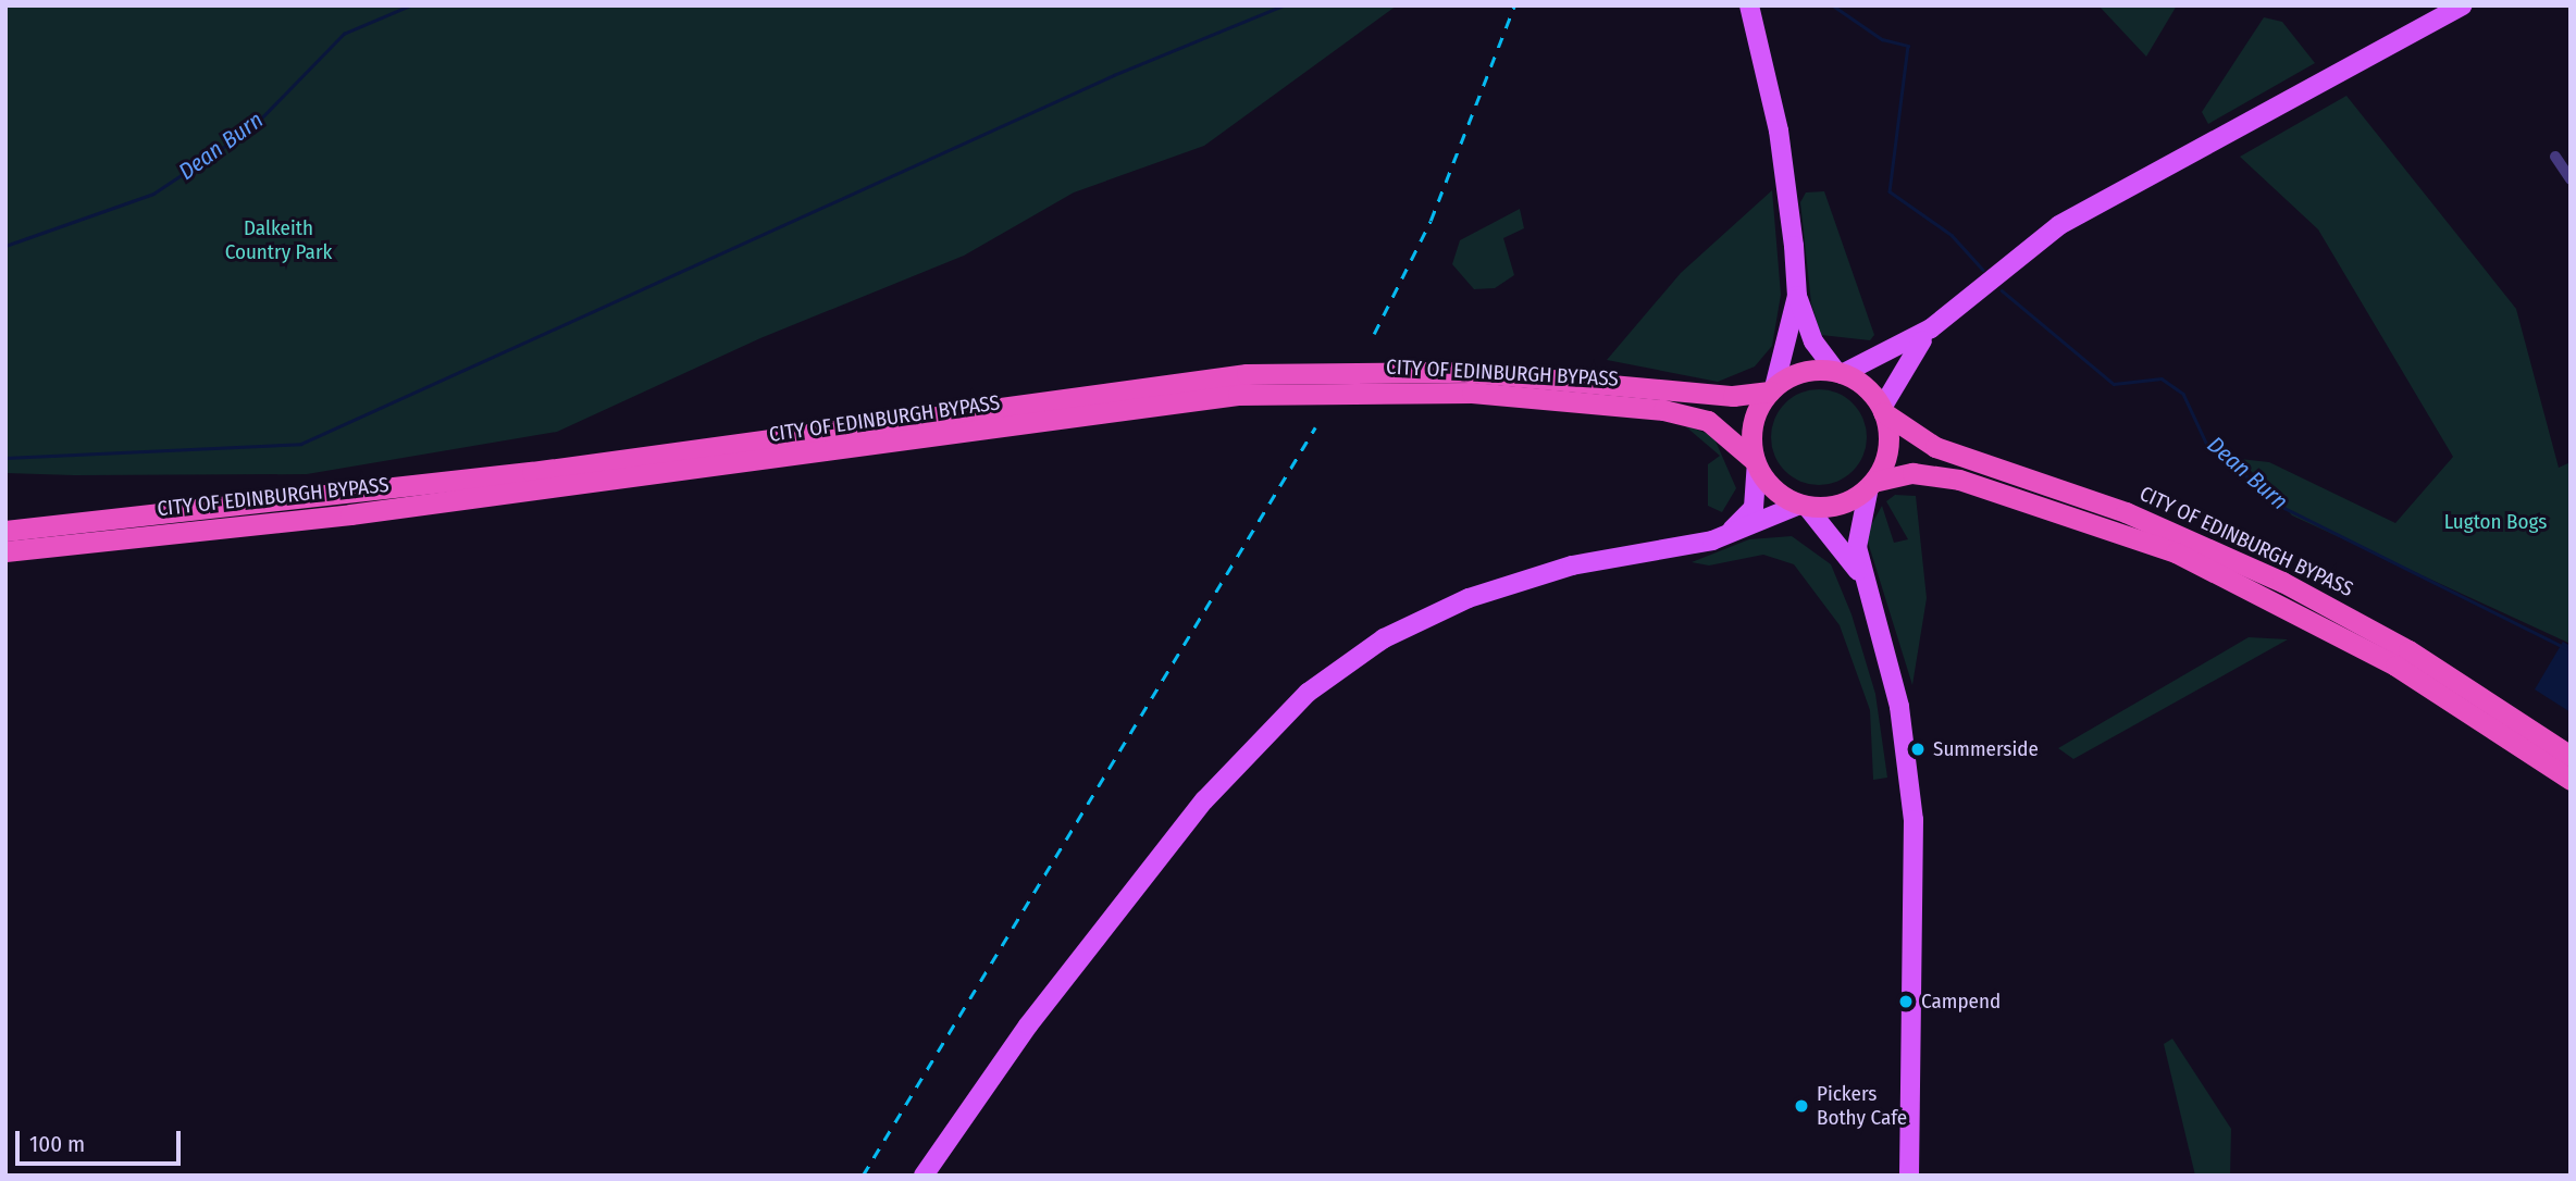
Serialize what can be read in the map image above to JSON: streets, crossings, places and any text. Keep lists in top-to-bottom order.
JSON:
{
  "streets": {
    "highway": ["CITY OF EDINBURGH BYPASS"]
  },
  "water": ["Dean Burn"],
  "parks": ["Dalkeith Country Park", "Lugton Bogs"],
  "places": ["Summerside", "Campend", "Pickers Bothy Cafe"],
  "scale_bar": "100 m"
}
